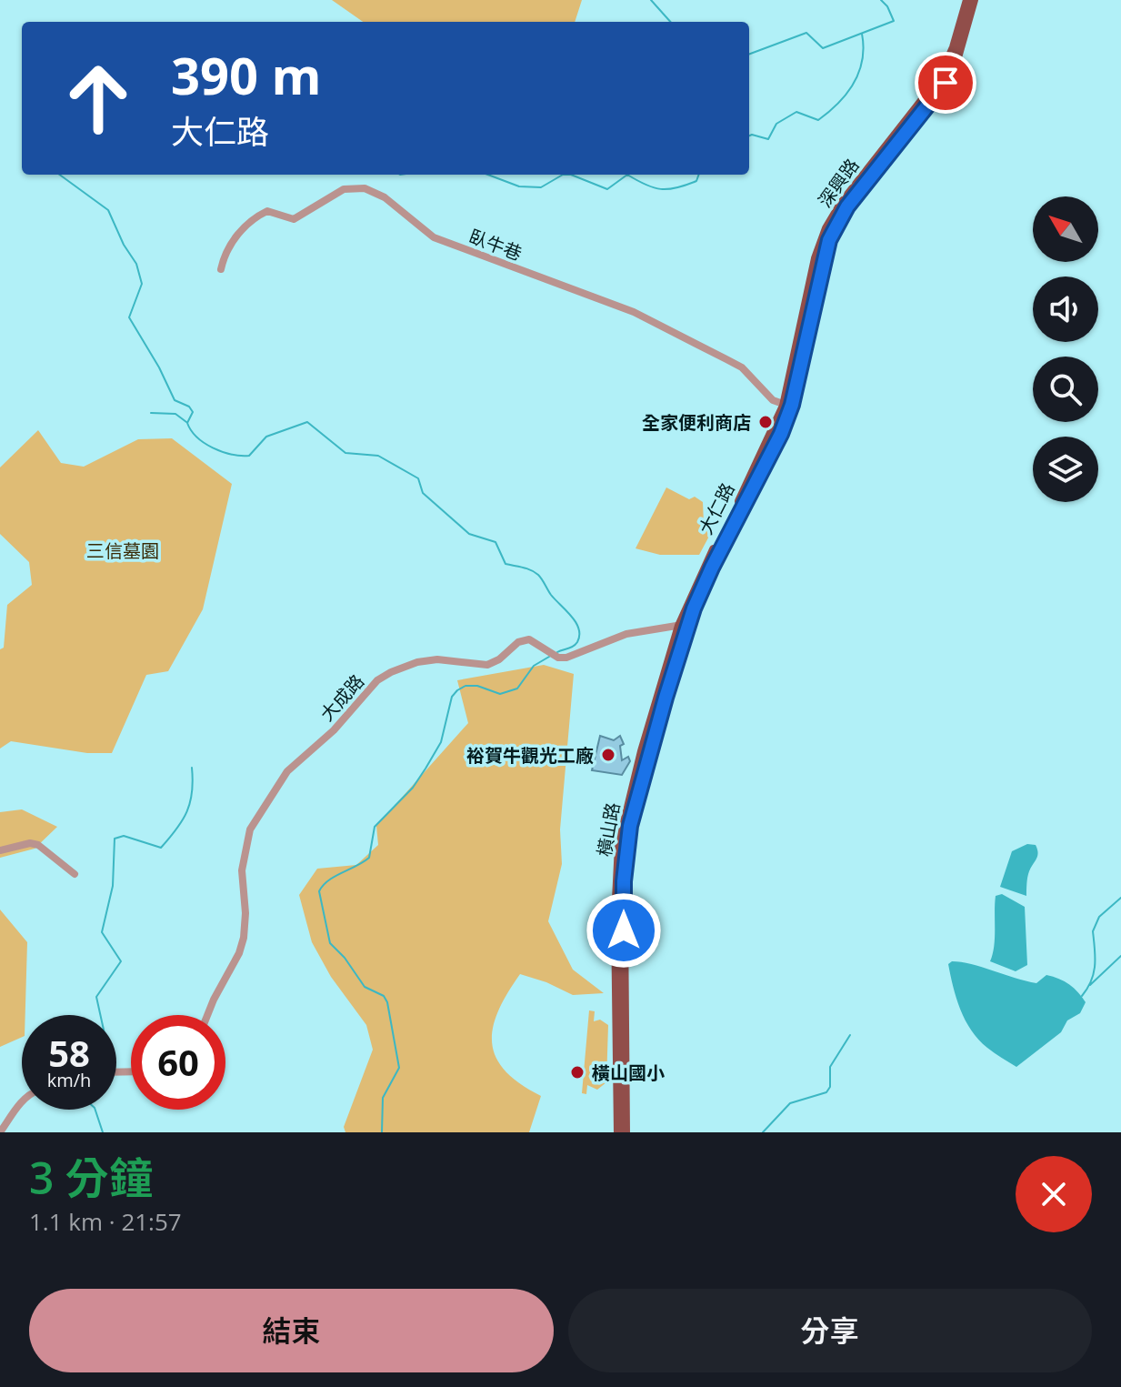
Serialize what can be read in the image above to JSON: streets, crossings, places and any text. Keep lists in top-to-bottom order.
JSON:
{
  "streets": {
    "main road": ["深興路", "大仁路", "橫山路"],
    "street": ["臥牛巷", "大成路"]
  },
  "crossings": [
    ["深興路", "臥牛巷"],
    ["深興路", "大仁路"],
    ["臥牛巷", "大仁路"],
    ["大仁路", "大成路"],
    ["大仁路", "橫山路"],
    ["大成路", "橫山路"]
  ],
  "parks": ["三信墓園"],
  "places": ["全家便利商店", "裕賀牛觀光工廠", "橫山國小"],
  "north": "top left",
  "page": {
    "turn": ["390 m", "大仁路"],
    "speed": "58 km/h",
    "limit": "60",
    "heading": ["3 分鐘", "1.1 km · 21:57"],
    "buttons": ["結束", "分享"]
  }
}
